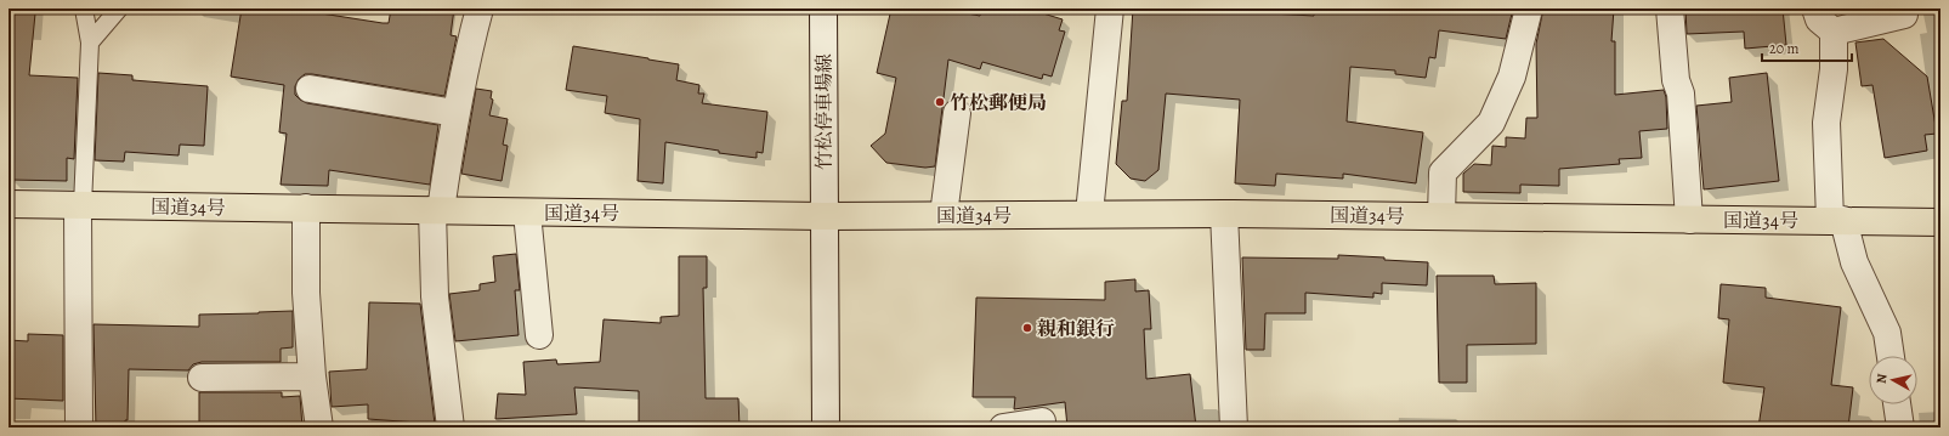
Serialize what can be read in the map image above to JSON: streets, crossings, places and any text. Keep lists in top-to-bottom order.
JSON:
{
  "streets": {
    "highway": ["国道34号"],
    "street": ["竹松停車場線"]
  },
  "crossings": [
    ["竹松停車場線", "国道34号"]
  ],
  "places": ["竹松郵便局", "親和銀行"],
  "scale_bar": "20 m",
  "north": "left"
}
